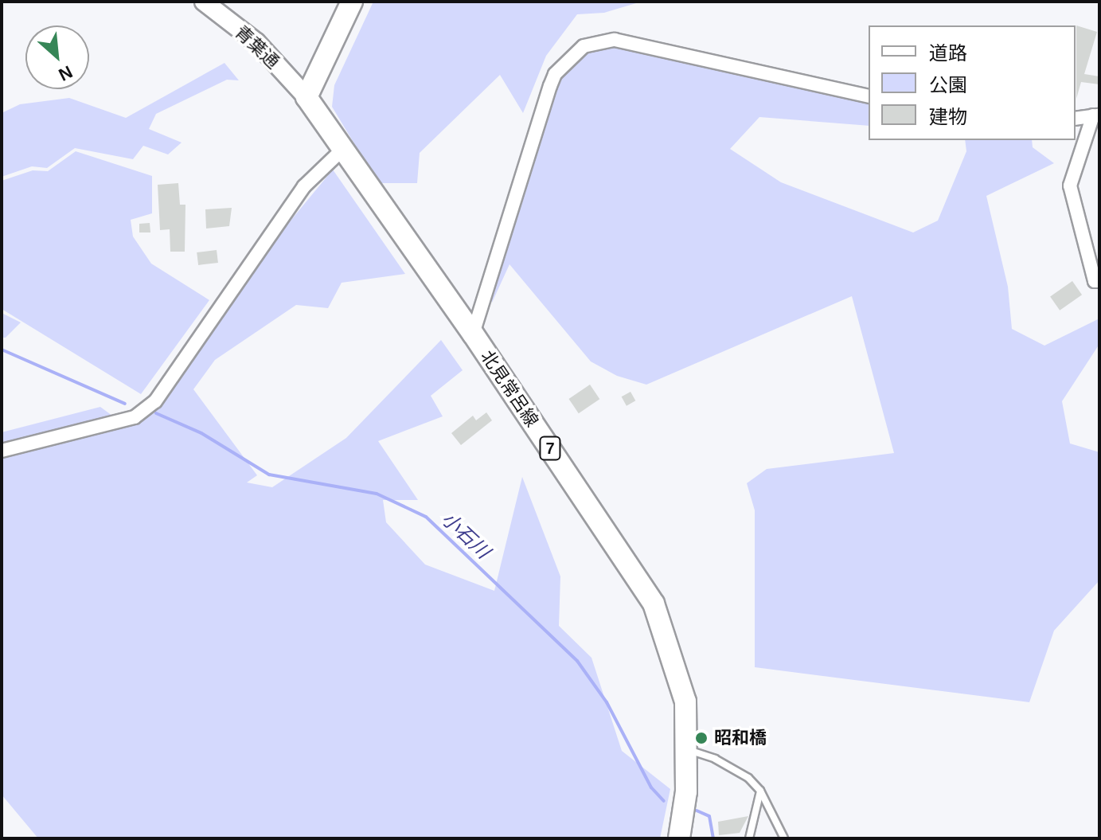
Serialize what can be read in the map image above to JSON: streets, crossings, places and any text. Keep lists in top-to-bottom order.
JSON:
{
  "streets": {
    "main road": ["北見常呂線", "7"],
    "street": ["青葉通"]
  },
  "crossings": [
    ["青葉通", "北見常呂線"]
  ],
  "water": ["小石川"],
  "places": ["昭和橋"],
  "legend": ["道路", "公園", "建物"],
  "north": "bottom right"
}
